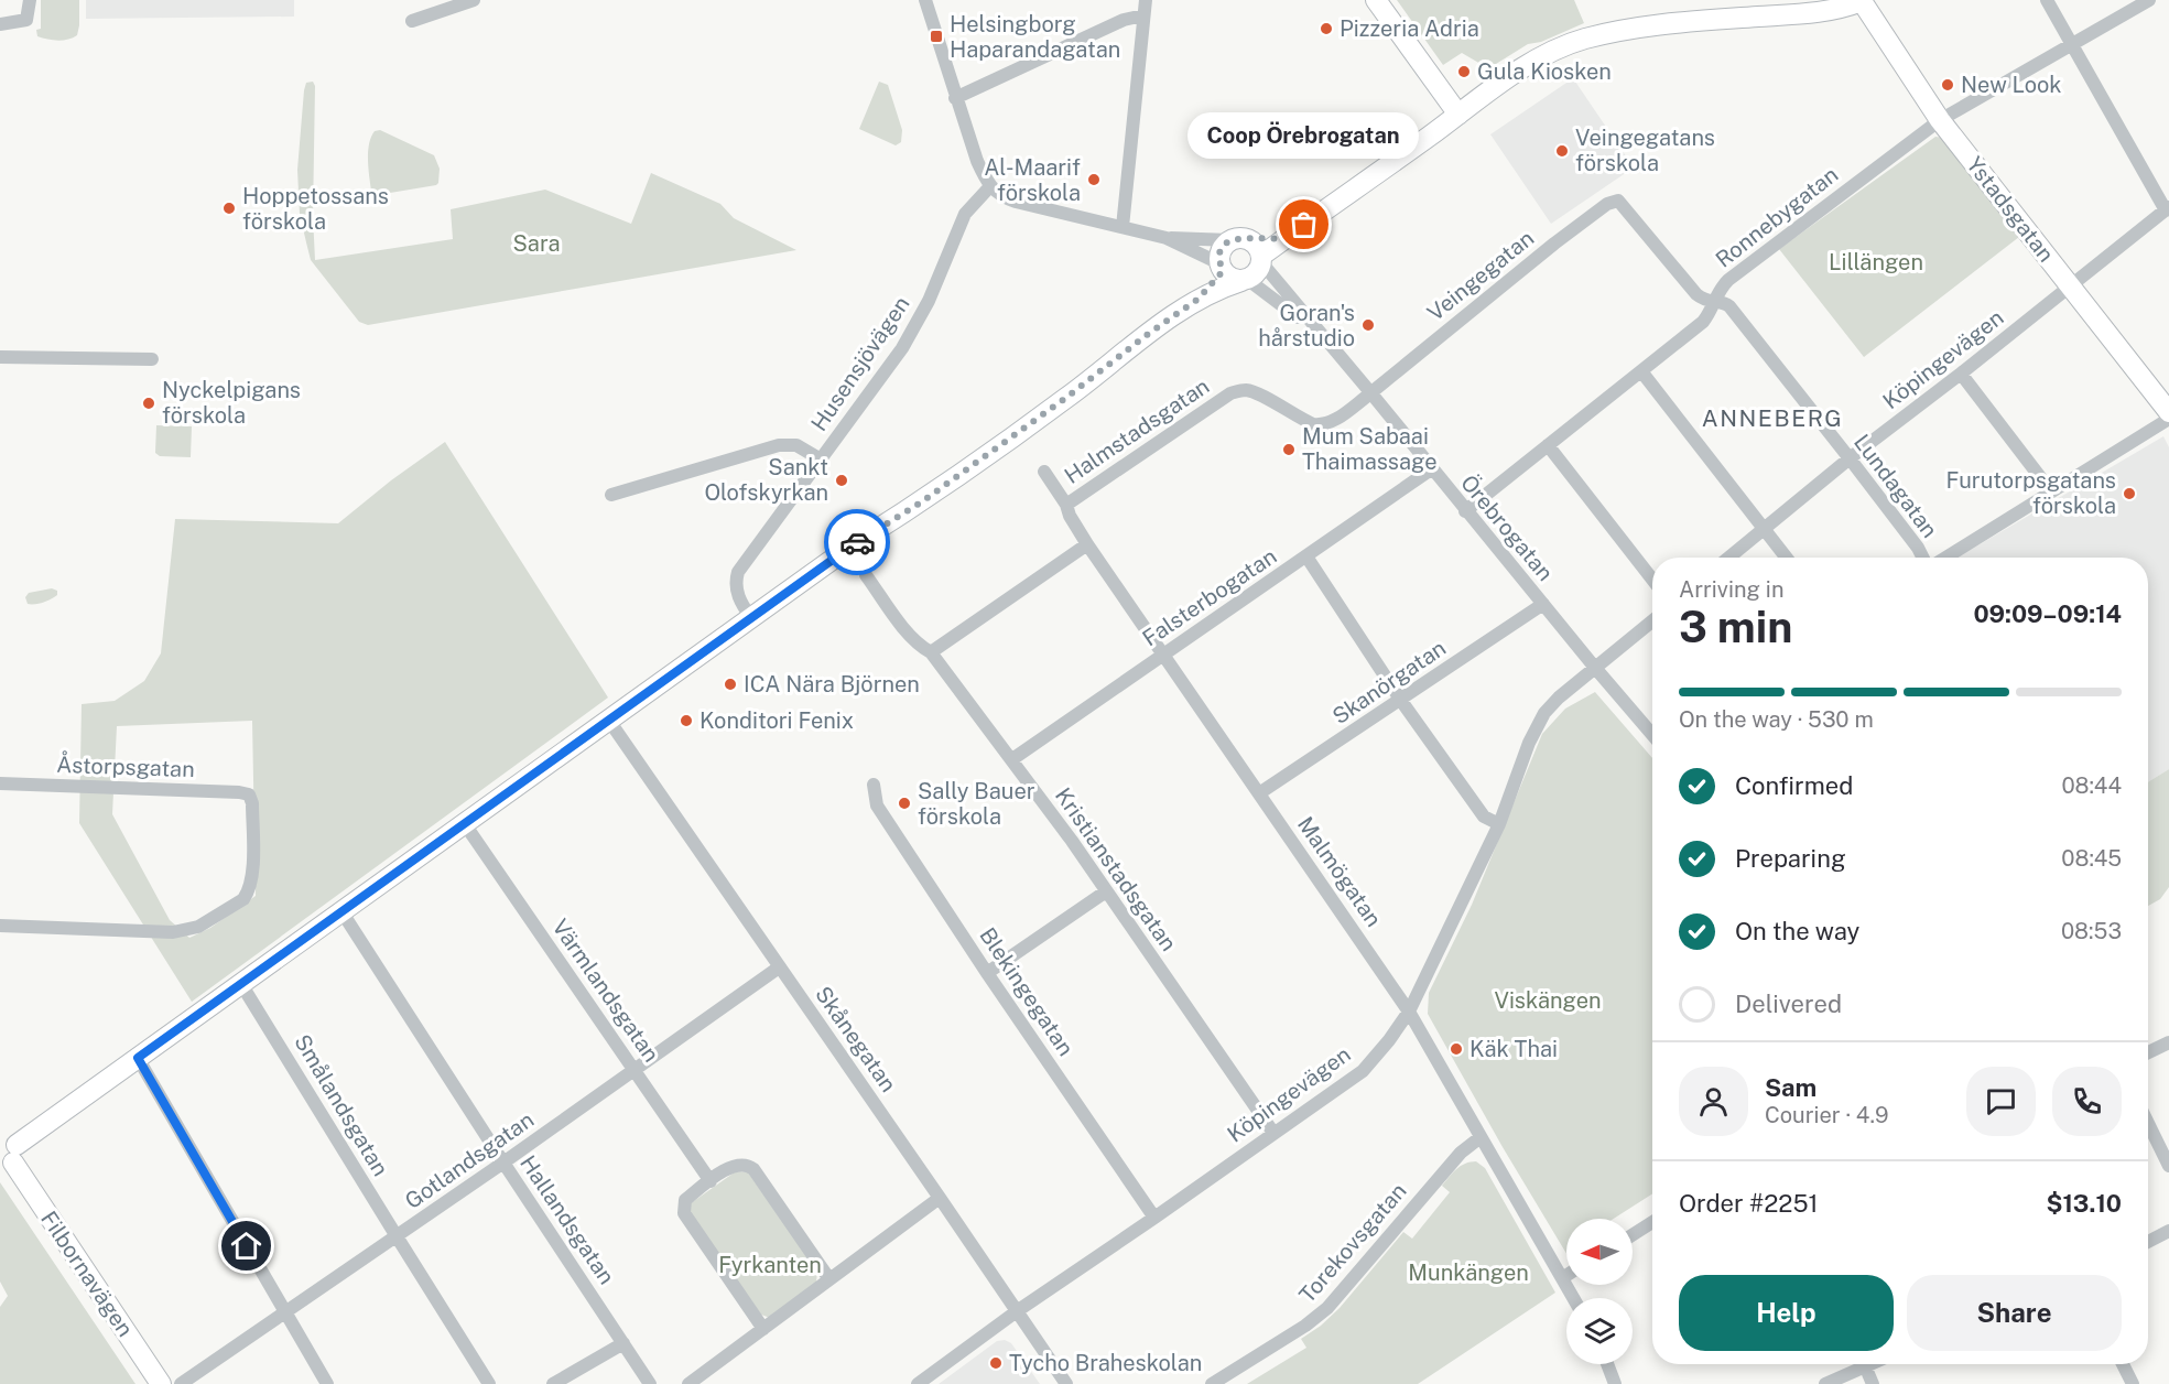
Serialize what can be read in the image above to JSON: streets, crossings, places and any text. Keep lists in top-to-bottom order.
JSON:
{
  "streets": {
    "street": [
      "Ystadsgatan",
      "Ronnebygatan",
      "Veingegatan",
      "Köpingevägen",
      "Husensjövägen",
      "Halmstadsgatan",
      "Lundagatan",
      "Örebrogatan",
      "Falsterbogatan",
      "Skanörgatan",
      "Åstorpsgatan",
      "Kristianstadsgatan",
      "Malmögatan",
      "Värmlandsgatan",
      "Blekingegatan",
      "Skånegatan",
      "Smålandsgatan",
      "Gotlandsgatan",
      "Hallandsgatan",
      "Torekovsgatan",
      "Filbornavägen"
    ]
  },
  "crossings": [
    ["Ystadsgatan", "Ronnebygatan"],
    ["Ystadsgatan", "Köpingevägen"],
    ["Ronnebygatan", "Lundagatan"],
    ["Ronnebygatan", "Örebrogatan"],
    ["Veingegatan", "Halmstadsgatan"],
    ["Veingegatan", "Lundagatan"],
    ["Veingegatan", "Örebrogatan"],
    ["Köpingevägen", "Lundagatan"],
    ["Köpingevägen", "Örebrogatan"],
    ["Köpingevägen", "Kristianstadsgatan"],
    ["Köpingevägen", "Malmögatan"],
    ["Köpingevägen", "Blekingegatan"],
    ["Köpingevägen", "Skånegatan"],
    ["Halmstadsgatan", "Örebrogatan"],
    ["Halmstadsgatan", "Malmögatan"],
    ["Örebrogatan", "Falsterbogatan"],
    ["Örebrogatan", "Skanörgatan"],
    ["Falsterbogatan", "Kristianstadsgatan"],
    ["Falsterbogatan", "Malmögatan"],
    ["Skanörgatan", "Malmögatan"],
    ["Malmögatan", "Torekovsgatan"],
    ["Värmlandsgatan", "Gotlandsgatan"],
    ["Skånegatan", "Gotlandsgatan"],
    ["Smålandsgatan", "Gotlandsgatan"],
    ["Gotlandsgatan", "Hallandsgatan"]
  ],
  "districts": ["ANNEBERG"],
  "parks": [
    "Sara",
    "Lillängen",
    "Viskängen",
    "Fyrkanten",
    "Munkängen"
  ],
  "places": {
    "other": [
      "Pizzeria Adria",
      "Gula Kiosken",
      "New Look",
      "Veingegatans förskola",
      "Al-Maarif förskola",
      "Hoppetossans förskola",
      "Coop Örebrogatan",
      "Goran's hårstudio",
      "Nyckelpigans förskola",
      "Mum Sabaai Thaimassage",
      "Sankt Olofskyrkan",
      "Furutorpsgatans förskola",
      "ICA Nära Björnen",
      "Konditori Fenix",
      "Sally Bauer förskola",
      "Käk Thai",
      "Tycho Braheskolan"
    ],
    "transit": ["Helsingborg Haparandagatan"]
  },
  "north": "left",
  "page": {
    "bubble": "Coop Örebrogatan",
    "heading": ["3 min", "Arriving in", "09:09–09:14"],
    "panel": [
      "Sam",
      "Courier · 4.9",
      "Order #2251",
      "$13.10"
    ],
    "bar": "On the way · 530 m",
    "list": [
      ["Confirmed", "08:44"],
      ["Preparing", "08:45"],
      ["On the way", "08:53"],
      "Delivered"
    ],
    "buttons": ["Help", "Share"]
  }
}
